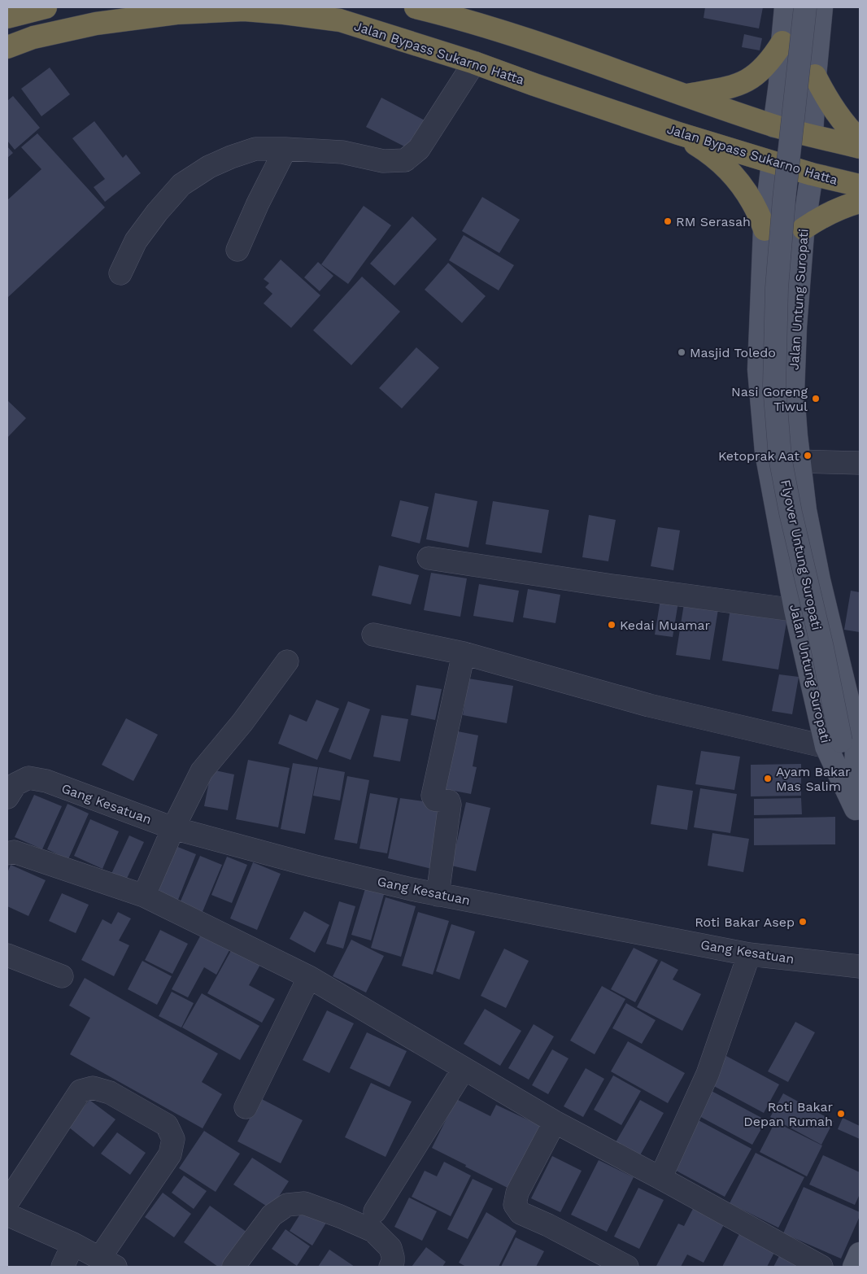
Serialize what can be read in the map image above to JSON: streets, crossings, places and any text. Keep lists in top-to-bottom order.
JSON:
{
  "streets": {
    "highway": ["Jalan Bypass Sukarno Hatta"],
    "main road": ["Jalan Untung Suropati", "Flyover Untung Suropati"],
    "street": ["Gang Kesatuan"]
  },
  "crossings": [
    ["Jalan Bypass Sukarno Hatta", "Jalan Untung Suropati"],
    ["Jalan Untung Suropati", "Flyover Untung Suropati"]
  ],
  "places": [
    "RM Serasah",
    "Masjid Toledo",
    "Nasi Goreng Tiwul",
    "Ketoprak Aat",
    "Kedai Muamar",
    "Ayam Bakar Mas Salim",
    "Roti Bakar Asep",
    "Roti Bakar Depan Rumah"
  ]
}
